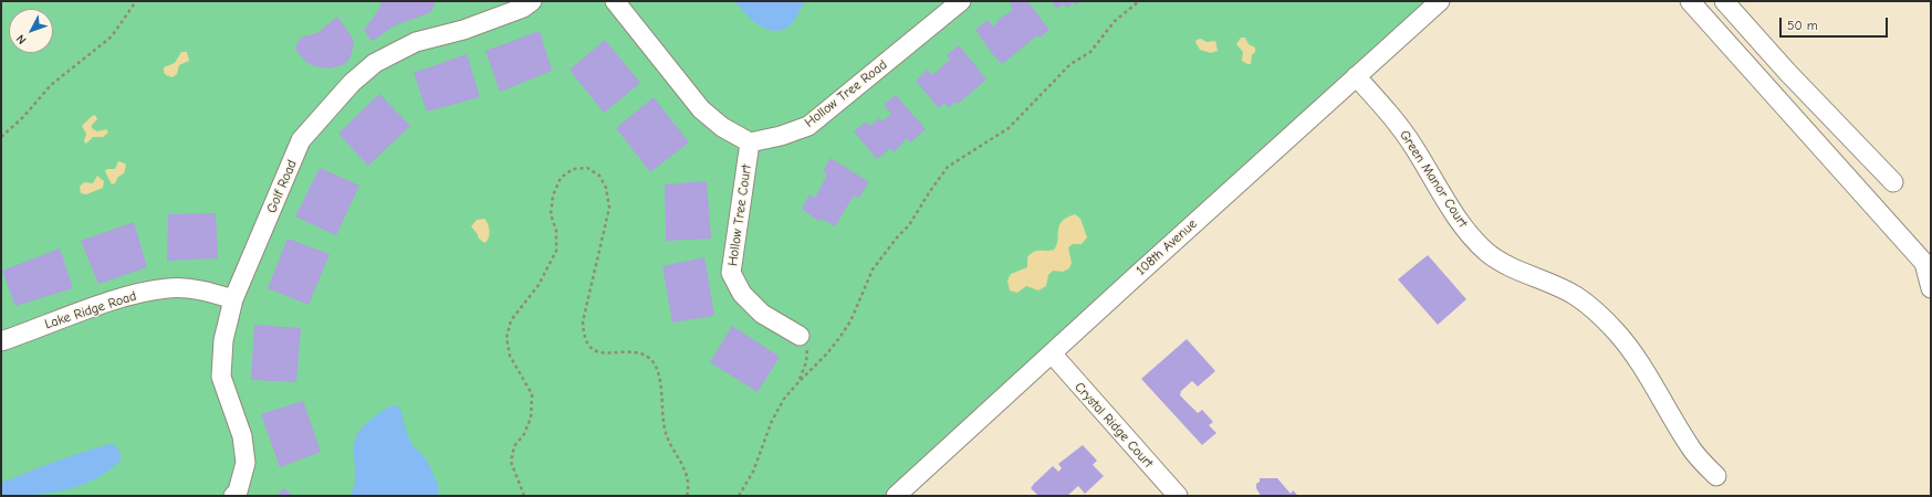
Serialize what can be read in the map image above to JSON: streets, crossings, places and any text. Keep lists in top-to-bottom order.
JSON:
{
  "streets": {
    "street": [
      "Hollow Tree Road",
      "Green Manor Court",
      "Golf Road",
      "Hollow Tree Court",
      "108th Avenue",
      "Lake Ridge Road",
      "Crystal Ridge Court"
    ]
  },
  "crossings": [
    ["Hollow Tree Road", "Hollow Tree Court"],
    ["Green Manor Court", "108th Avenue"],
    ["Golf Road", "Lake Ridge Road"],
    ["108th Avenue", "Crystal Ridge Court"]
  ],
  "scale_bar": "50 m",
  "north": "bottom left"
}
